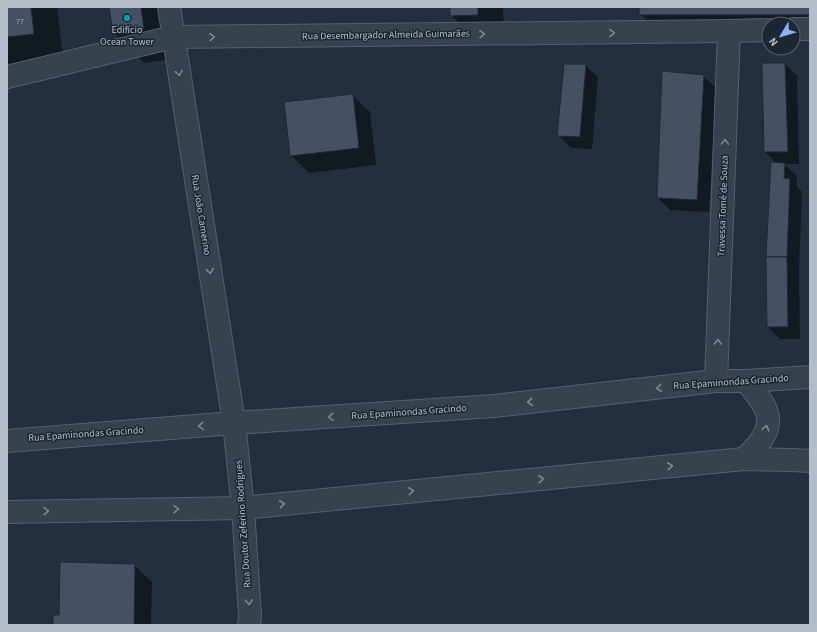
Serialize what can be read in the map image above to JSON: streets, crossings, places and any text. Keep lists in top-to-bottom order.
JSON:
{
  "streets": {
    "street": [
      "Rua Desembargador Almeida Guimarães",
      "Travessa Tomé de Souza",
      "Rua João Camerino",
      "Rua Epaminondas Gracindo",
      "Rua Doutor Zeferino Rodrigues"
    ]
  },
  "crossings": [
    ["Rua Desembargador Almeida Guimarães", "Travessa Tomé de Souza"],
    ["Rua Desembargador Almeida Guimarães", "Rua João Camerino"],
    ["Travessa Tomé de Souza", "Rua Epaminondas Gracindo"],
    ["Rua João Camerino", "Rua Epaminondas Gracindo"],
    ["Rua João Camerino", "Rua Doutor Zeferino Rodrigues"],
    ["Rua Epaminondas Gracindo", "Rua Doutor Zeferino Rodrigues"]
  ],
  "one_way": [
    "Rua Desembargador Almeida Guimarães",
    "Travessa Tomé de Souza",
    "Rua João Camerino",
    "Rua Doutor Zeferino Rodrigues"
  ],
  "places": ["Edifício Ocean Tower"],
  "house_numbers": ["77"],
  "north": "bottom left"
}
